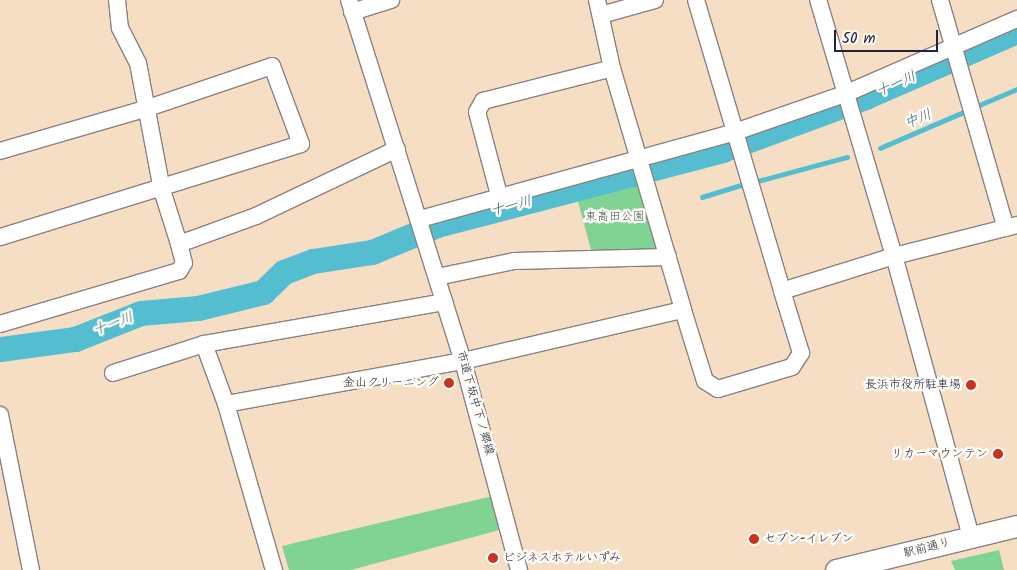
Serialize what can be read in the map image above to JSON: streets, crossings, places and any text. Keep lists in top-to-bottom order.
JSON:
{
  "streets": {
    "main road": ["駅前通り"],
    "street": ["市道下坂中下ノ郷線"]
  },
  "water": ["十一川", "中川"],
  "parks": ["東高田公園"],
  "places": [
    "金山クリーニング",
    "長浜市役所駐車場",
    "リカーマウンテン",
    "セブン-イレブン",
    "ビジネスホテルいずみ"
  ],
  "scale_bar": "50 m"
}
